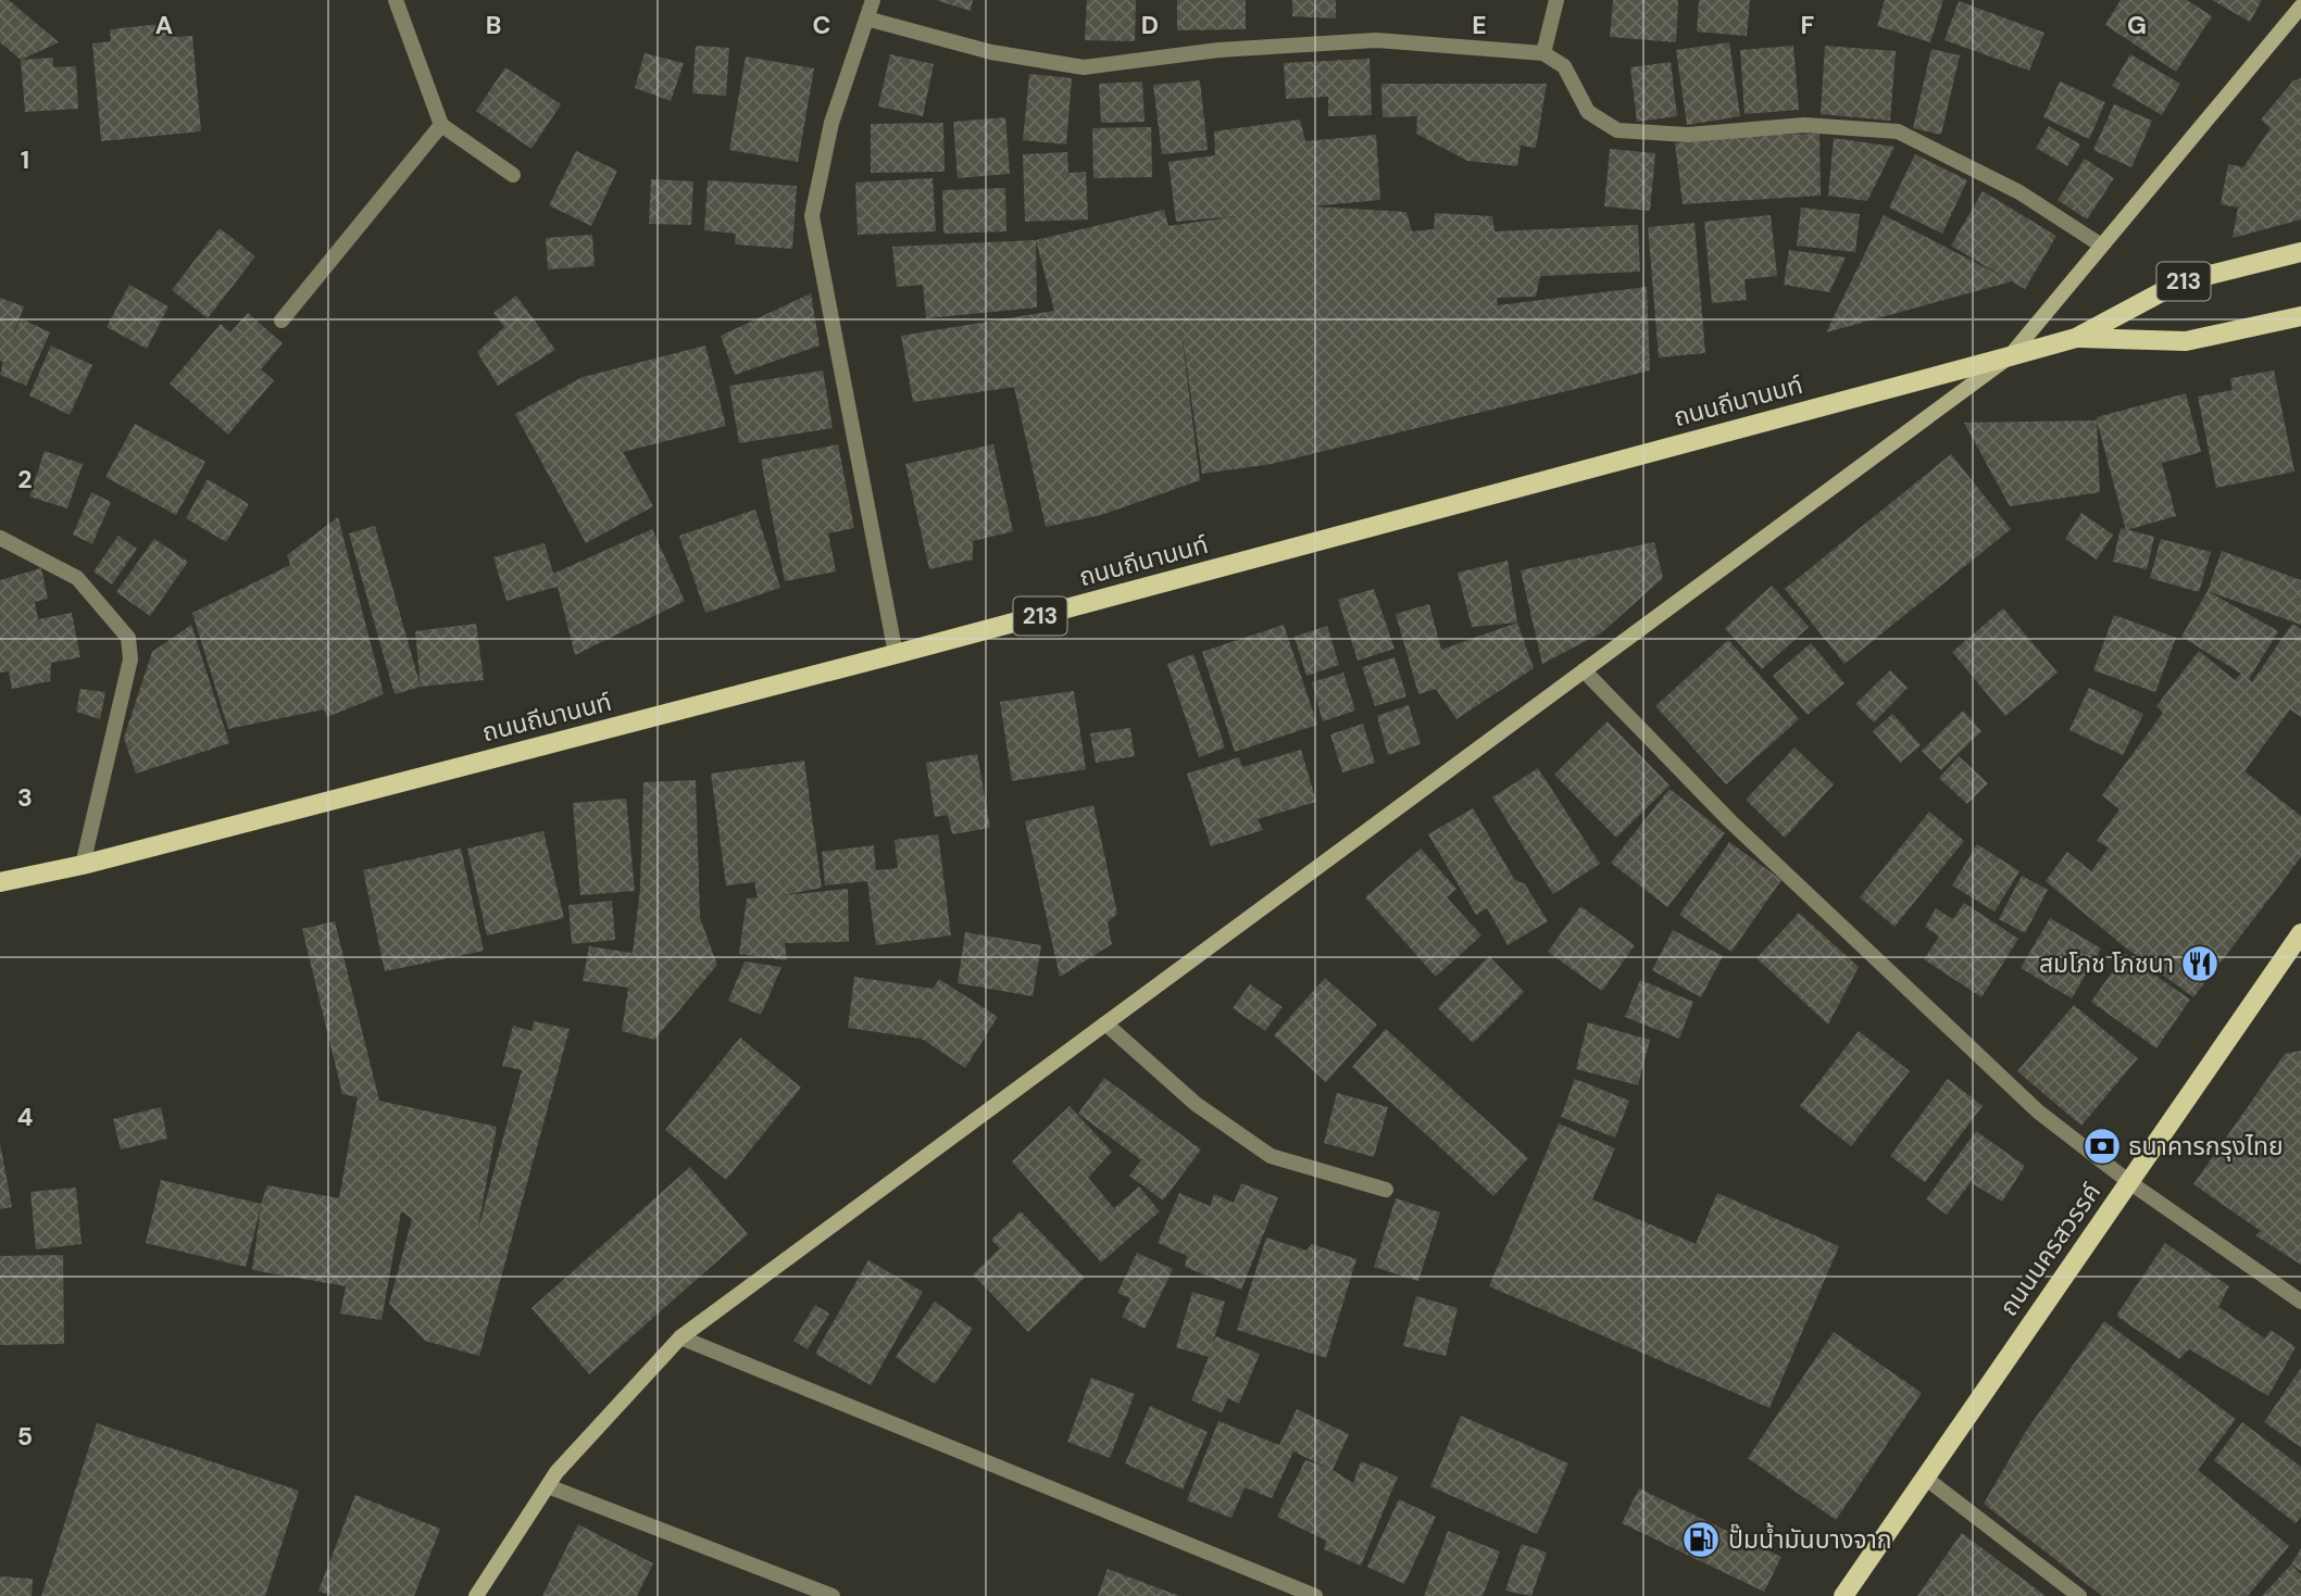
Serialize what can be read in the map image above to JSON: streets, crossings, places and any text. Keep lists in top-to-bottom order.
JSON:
{
  "streets": {
    "main road": ["213", "ถนนถีนานนท์", "ถนนนครสวรรค์"]
  },
  "places": {
    "restaurant": ["สมโภช โภชนา"],
    "bank": ["ธนาคารกรุงไทย"],
    "fuel station": ["ปั๊มน้ำมันบางจาก"]
  },
  "grid": {
    "columns": [
      "A",
      "B",
      "C",
      "D",
      "E",
      "F",
      "G"
    ],
    "rows": [
      "1",
      "2",
      "3",
      "4",
      "5"
    ]
  }
}
